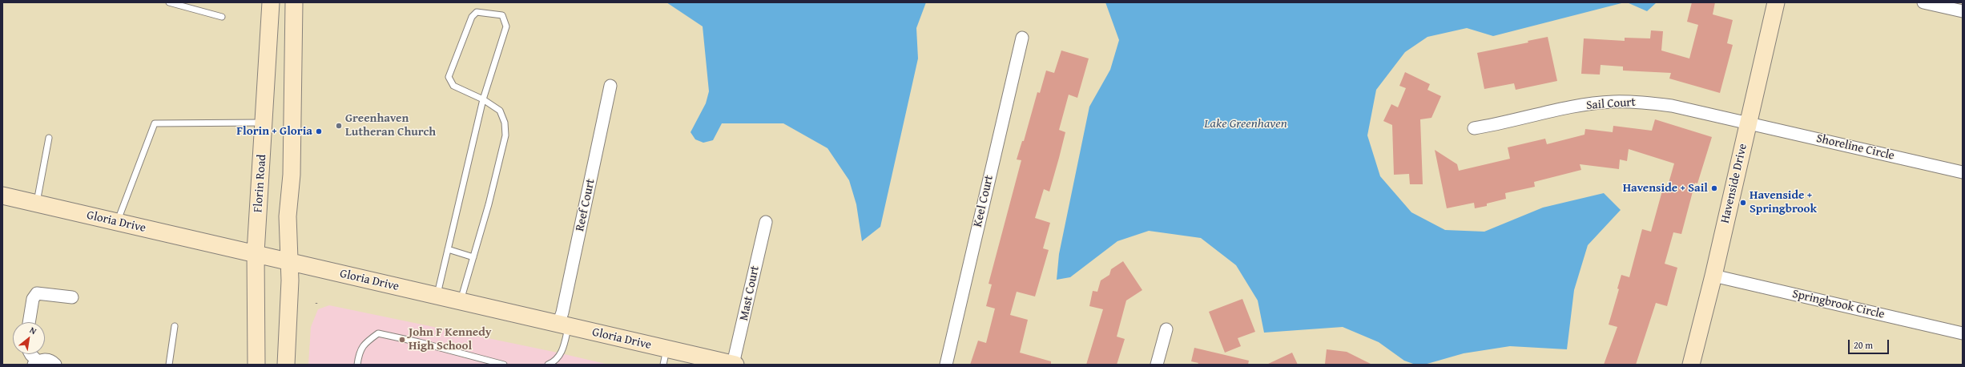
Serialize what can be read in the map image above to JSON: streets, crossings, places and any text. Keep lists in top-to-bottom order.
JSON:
{
  "streets": {
    "street": [
      "Sail Court",
      "Shoreline Circle",
      "Florin Road",
      "Havenside Drive",
      "Keel Court",
      "Reef Court",
      "Gloria Drive",
      "Mast Court",
      "Springbrook Circle"
    ]
  },
  "crossings": [
    ["Sail Court", "Shoreline Circle"],
    ["Sail Court", "Havenside Drive"],
    ["Shoreline Circle", "Havenside Drive"],
    ["Florin Road", "Gloria Drive"],
    ["Havenside Drive", "Springbrook Circle"],
    ["Reef Court", "Gloria Drive"],
    ["Gloria Drive", "Mast Court"]
  ],
  "water": ["Lake Greenhaven"],
  "places": [
    "Greenhaven Lutheran Church",
    "Florin + Gloria",
    "Havenside + Sail",
    "Havenside + Springbrook",
    "John F Kennedy High School"
  ],
  "scale_bar": "20 m",
  "north": "top right"
}
